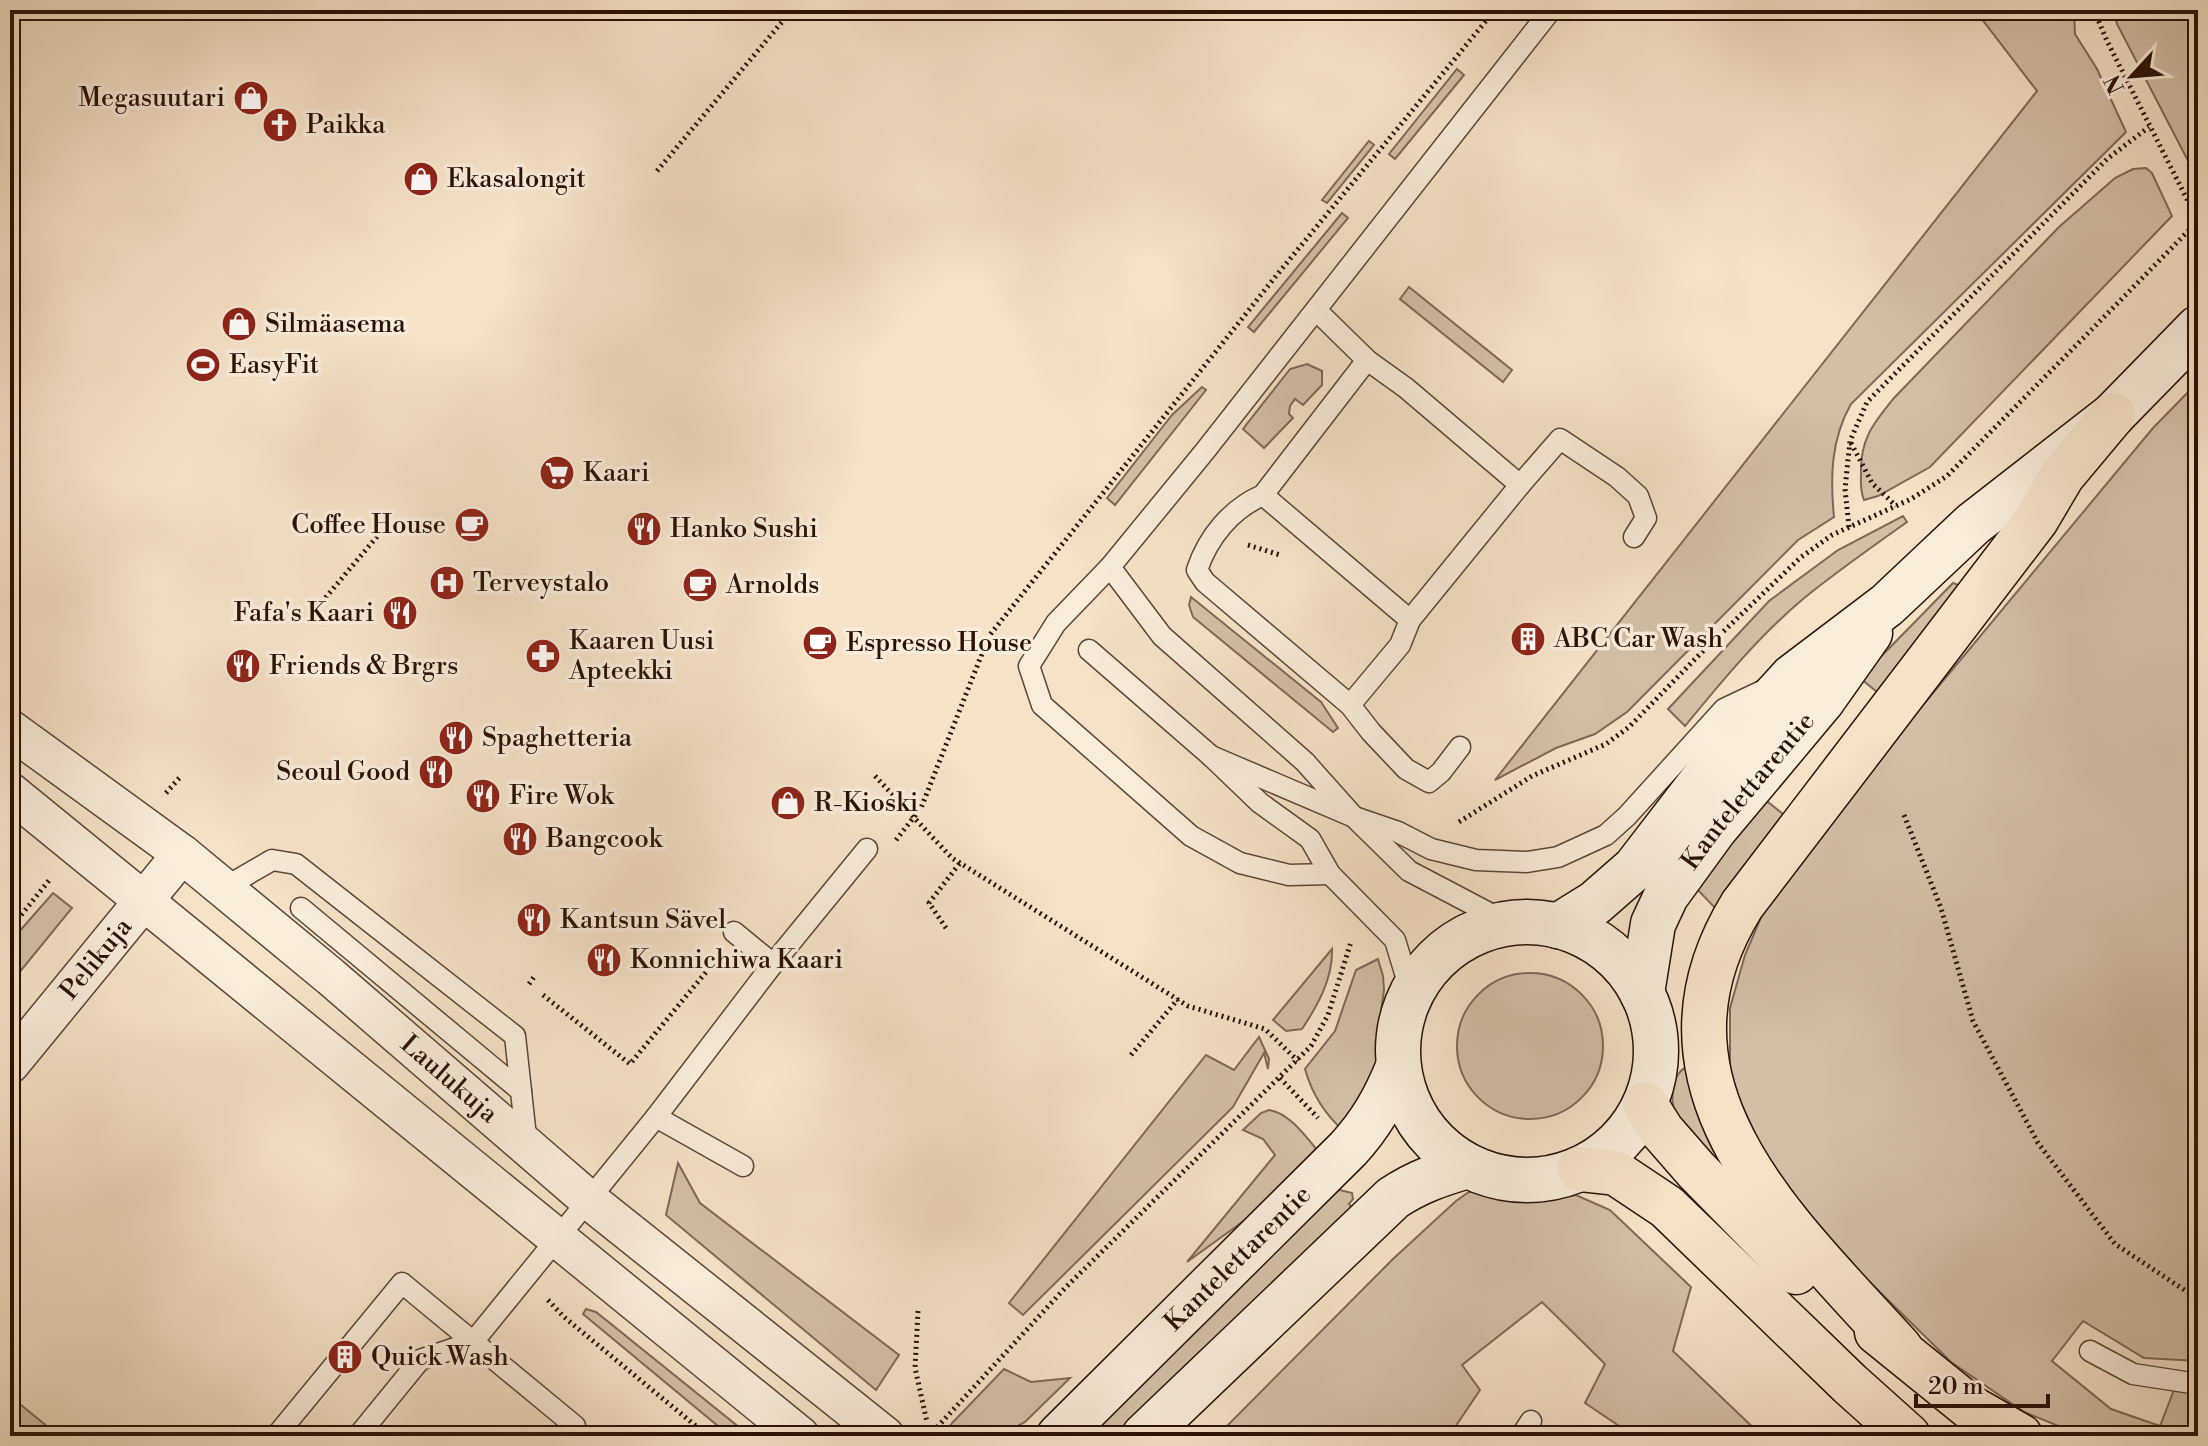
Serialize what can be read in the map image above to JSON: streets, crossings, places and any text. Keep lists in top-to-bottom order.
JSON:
{
  "streets": {
    "main road": ["Kantelettarentie"],
    "street": ["Pelikuja", "Laulukuja"]
  },
  "crossings": [
    ["Pelikuja", "Laulukuja"]
  ],
  "places": {
    "shop": [
      "Megasuutari",
      "Ekasalongit",
      "Silmäasema",
      "R-Kioski"
    ],
    "church": ["Paikka"],
    "sports": ["EasyFit"],
    "supermarket": ["Kaari"],
    "cafe": ["Coffee House", "Arnolds", "Espresso House"],
    "restaurant": [
      "Hanko Sushi",
      "Fafa's Kaari",
      "Friends & Brgrs",
      "Spaghetteria",
      "Seoul Good",
      "Fire Wok",
      "Bangcook",
      "Kantsun Sävel",
      "Konnichiwa Kaari"
    ],
    "hospital": ["Terveystalo"],
    "building": ["ABC Car Wash", "Quick Wash"],
    "pharmacy": ["Kaaren Uusi Apteekki"]
  },
  "scale_bar": "20 m",
  "north": "bottom left"
}
